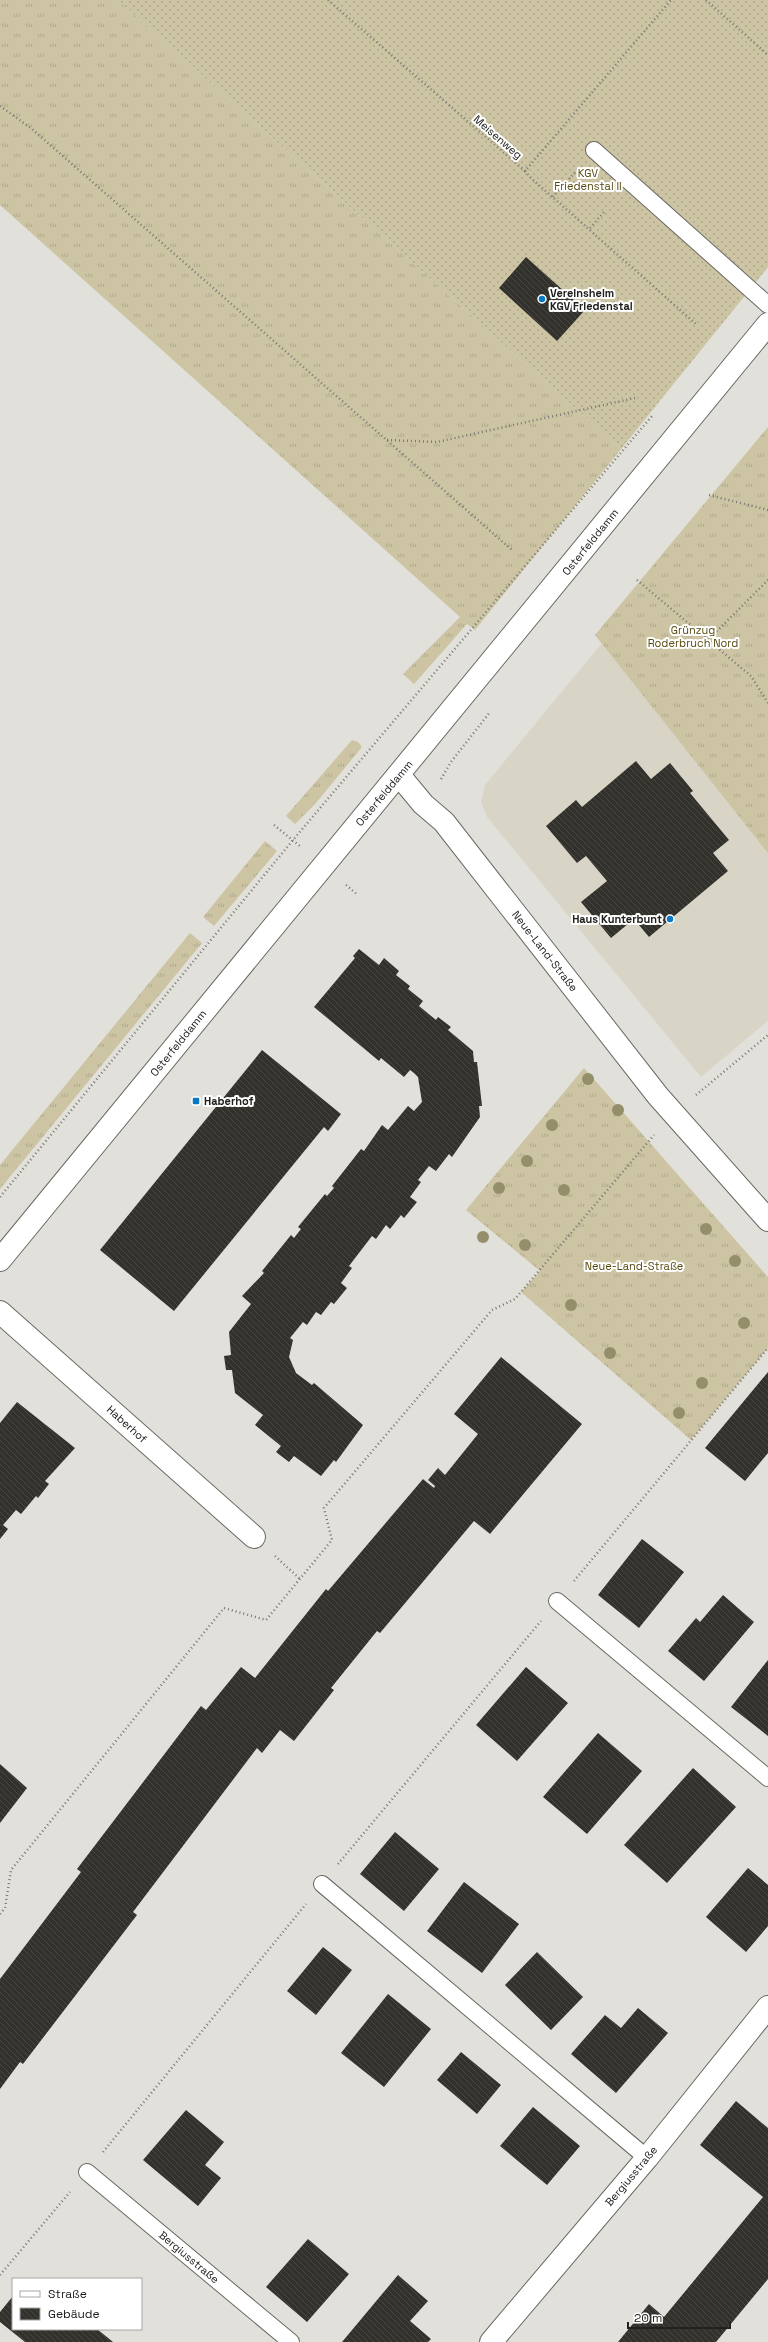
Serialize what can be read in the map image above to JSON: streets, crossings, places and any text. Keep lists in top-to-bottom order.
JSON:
{
  "streets": {
    "street": [
      "Osterfelddamm",
      "Neue-Land-Straße",
      "Haberhof",
      "Bergiusstraße"
    ],
    "path": ["Meisenweg"]
  },
  "crossings": [
    ["Osterfelddamm", "Neue-Land-Straße"]
  ],
  "parks": ["KGV Friedenstal II", "Grünzug Roderbruch Nord", "Neue-Land-Straße"],
  "places": {
    "other": ["Vereinsheim KGV Friedenstal", "Haus Kunterbunt"],
    "transit": ["Haberhof"]
  },
  "legend": ["Straße", "Gebäude"],
  "scale_bar": "20 m"
}
